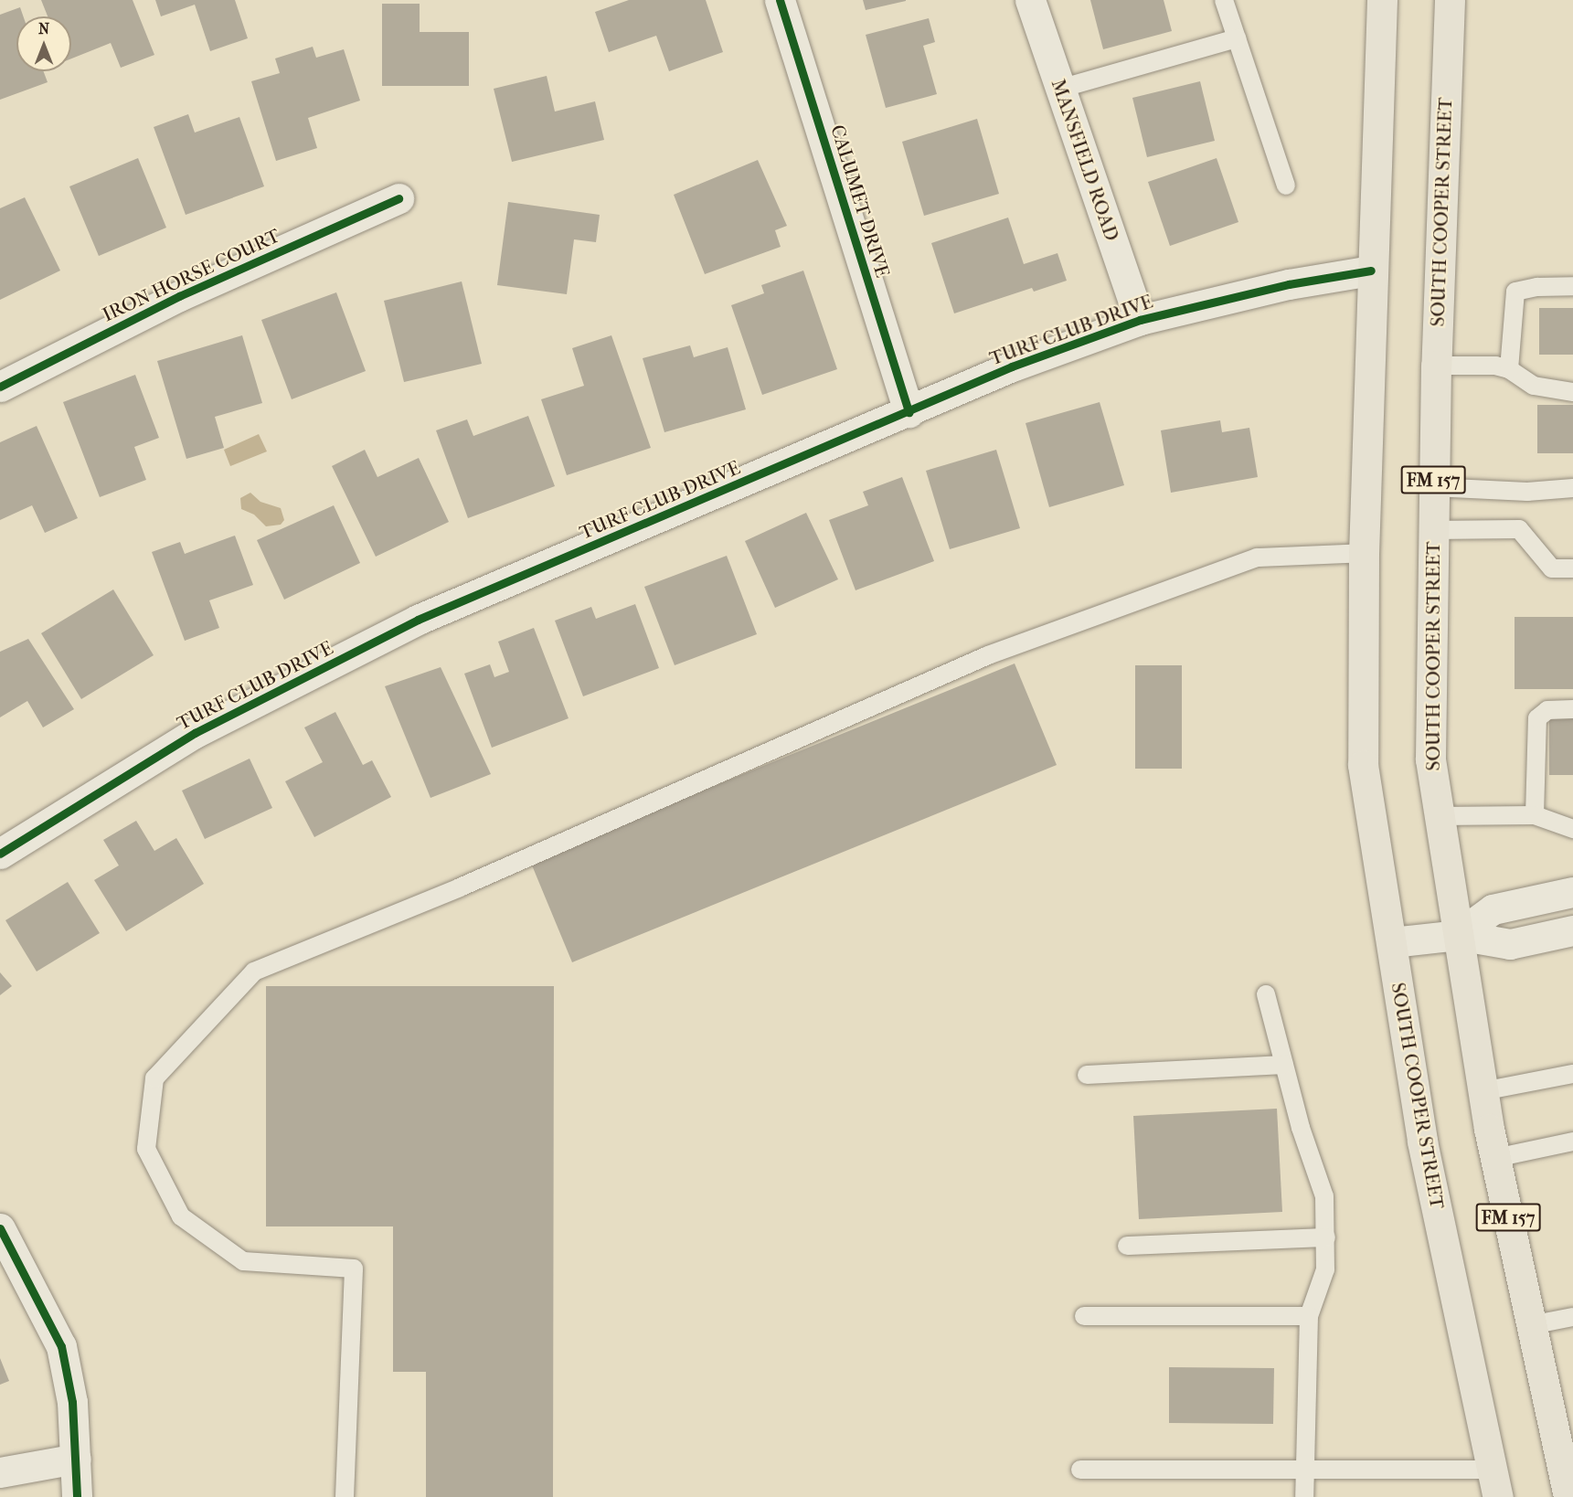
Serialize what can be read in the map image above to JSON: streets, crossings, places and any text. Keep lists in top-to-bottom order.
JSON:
{
  "streets": {
    "main road": ["SOUTH COOPER STREET", "FM 157"],
    "street": [
      "MANSFIELD ROAD",
      "CALUMET DRIVE",
      "IRON HORSE COURT",
      "TURF CLUB DRIVE"
    ]
  },
  "crossings": [
    ["MANSFIELD ROAD", "TURF CLUB DRIVE"],
    ["CALUMET DRIVE", "TURF CLUB DRIVE"],
    ["SOUTH COOPER STREET", "TURF CLUB DRIVE"]
  ],
  "north": "top"
}
